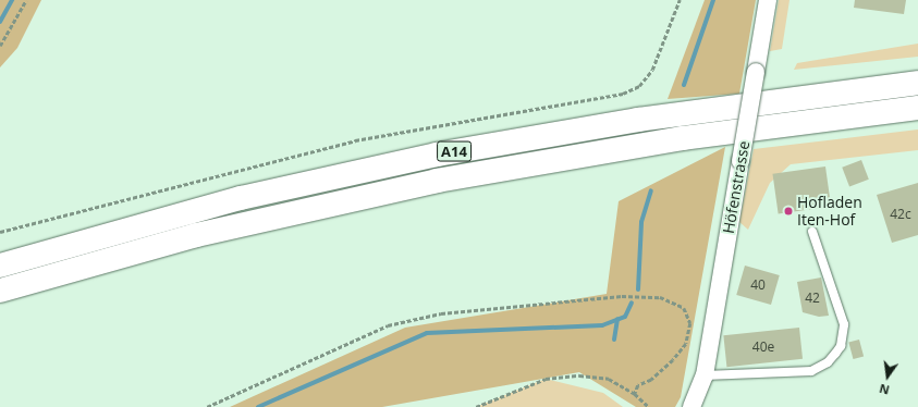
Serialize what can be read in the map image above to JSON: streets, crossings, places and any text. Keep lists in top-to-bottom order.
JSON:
{
  "streets": {
    "highway": ["A14"],
    "street": ["Höfenstrasse"]
  },
  "places": ["Hofladen Iten-Hof"],
  "house_numbers": [
    "42c",
    "40",
    "42",
    "40e"
  ],
  "north": "bottom"
}
